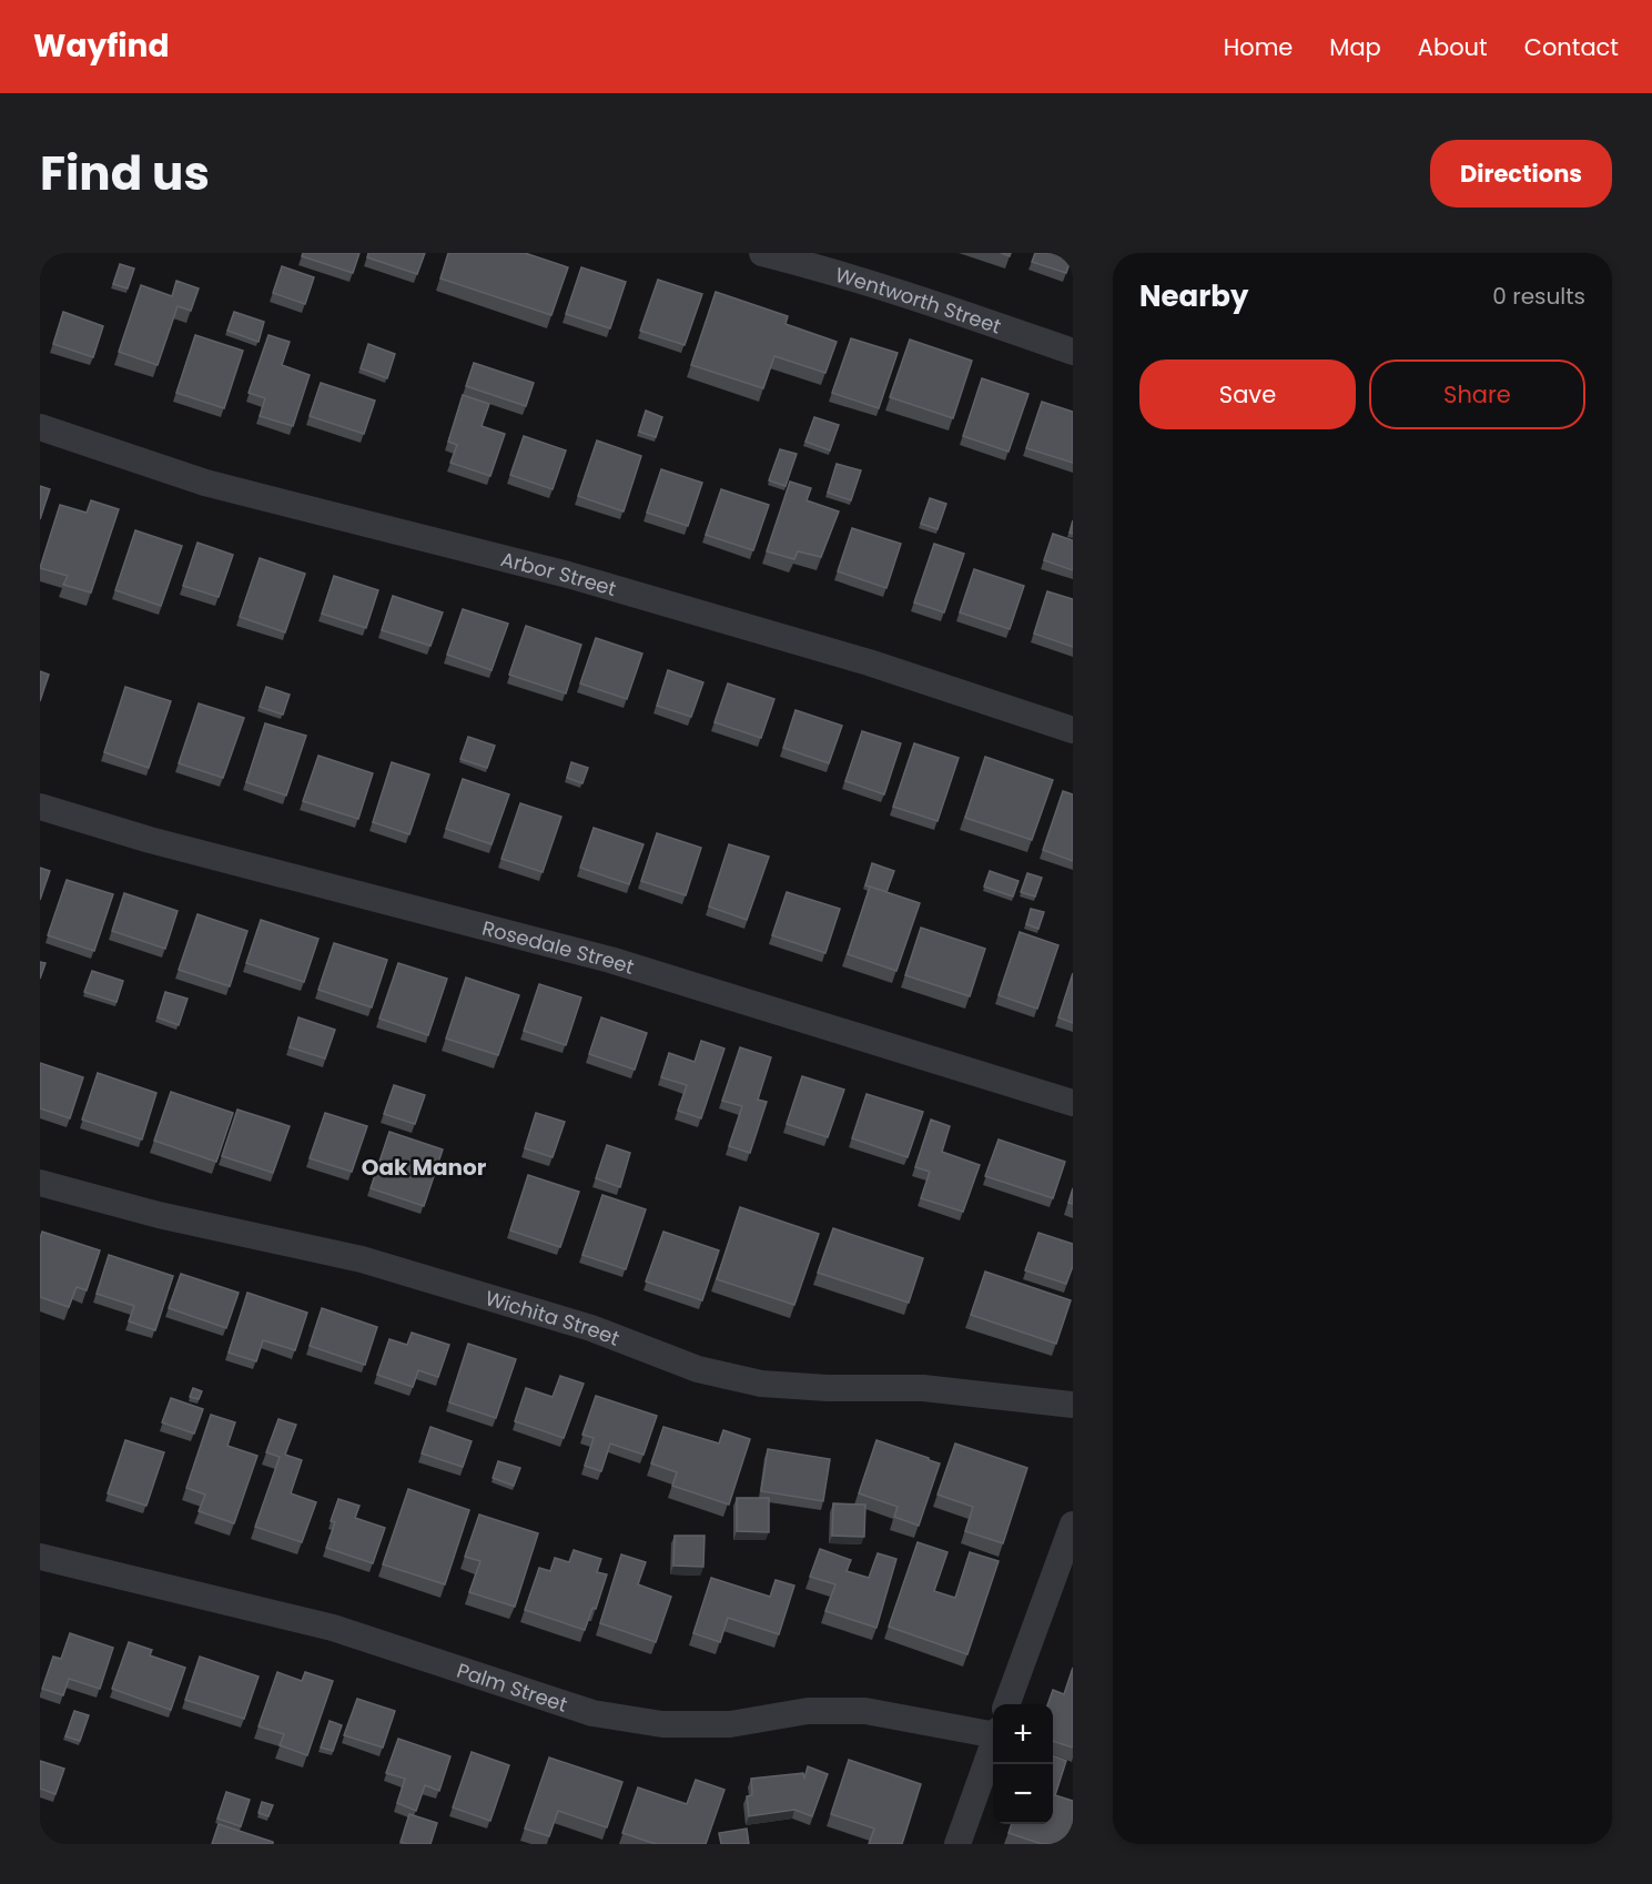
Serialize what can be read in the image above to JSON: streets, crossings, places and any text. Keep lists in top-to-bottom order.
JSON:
{
  "streets": {
    "street": [
      "Wentworth Street",
      "Arbor Street",
      "Rosedale Street",
      "Wichita Street",
      "Palm Street"
    ]
  },
  "districts": ["Oak Manor"],
  "page": {
    "header": "Wayfind",
    "nav": [
      "Home",
      "Map",
      "About",
      "Contact"
    ],
    "title": "Find us",
    "buttons": [
      "Directions",
      ["Save", "Share"]
    ],
    "heading": ["Nearby", "0 results"],
    "map_buttons": ["+", "−"]
  }
}
